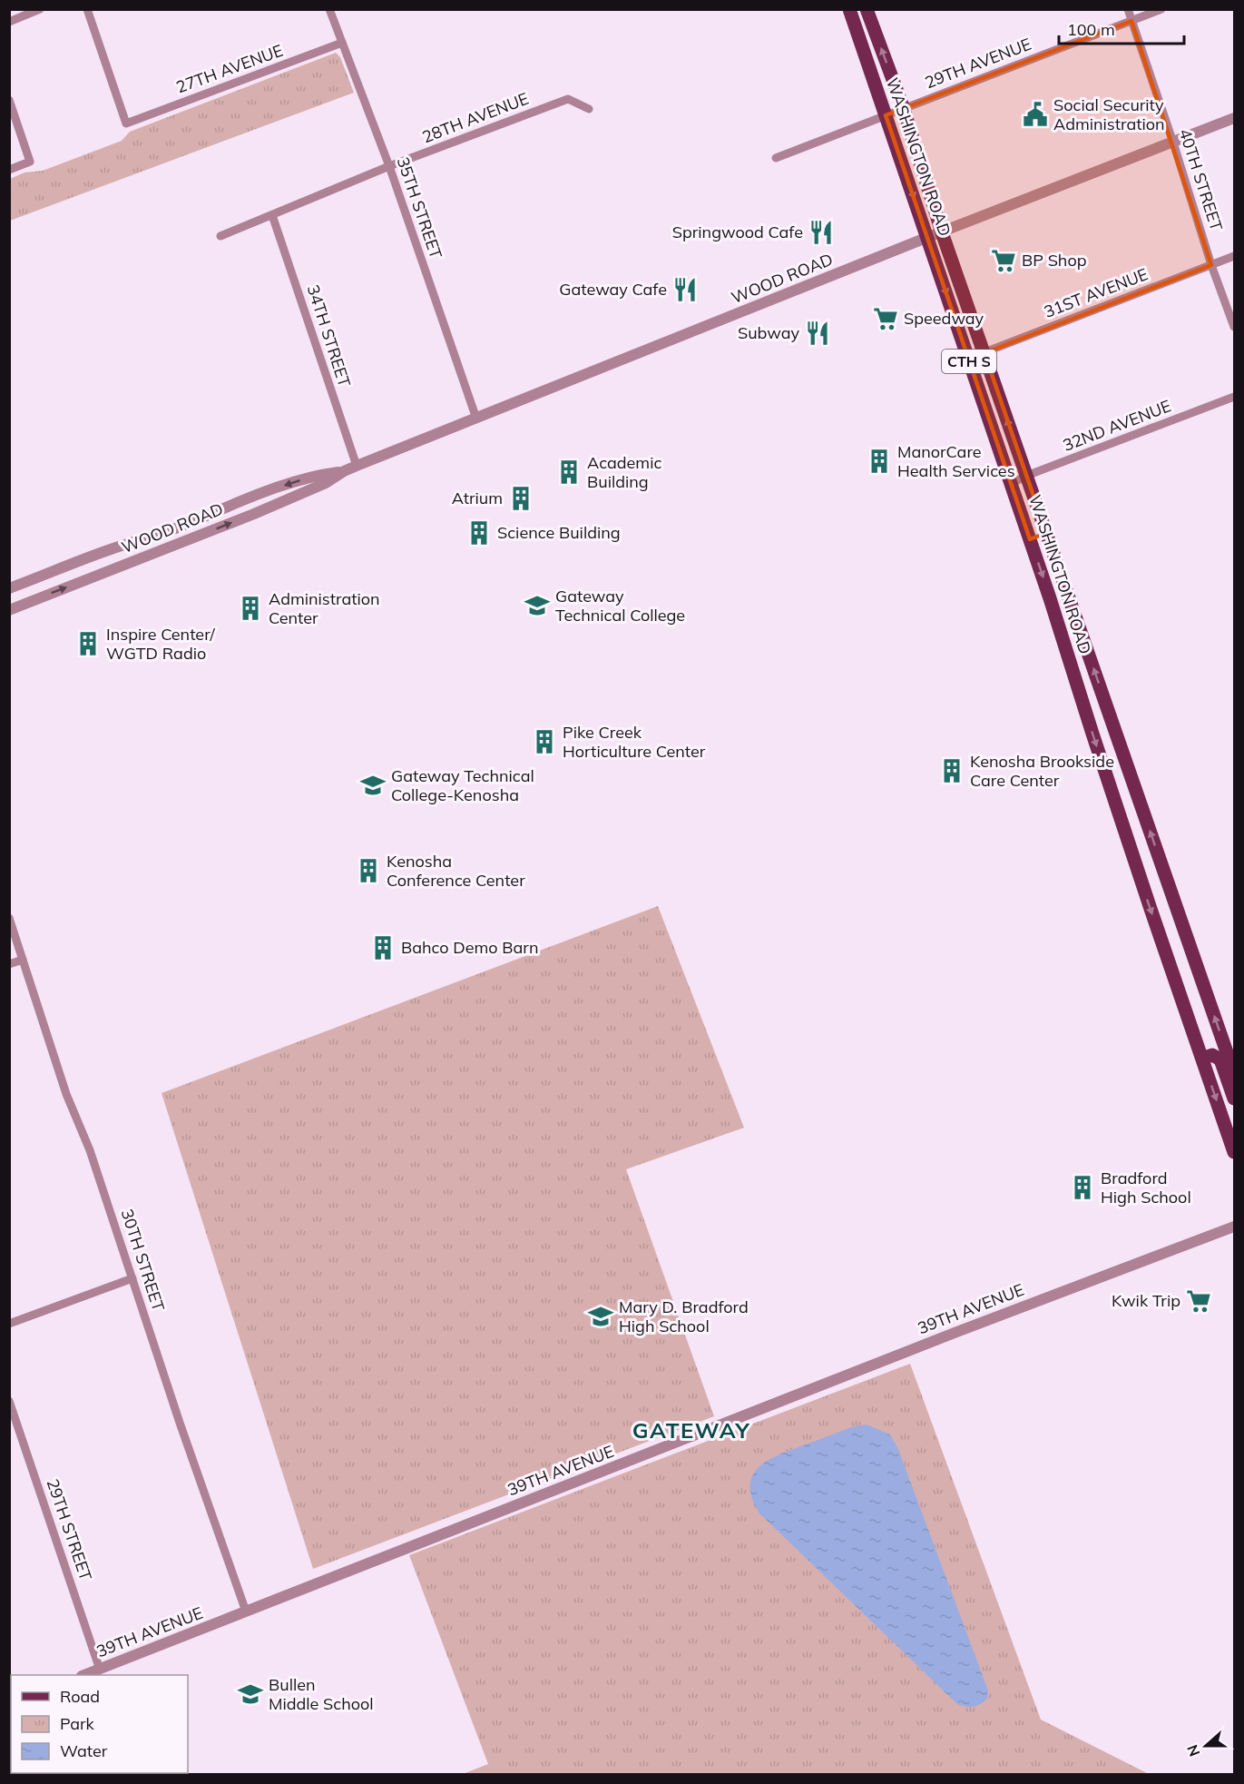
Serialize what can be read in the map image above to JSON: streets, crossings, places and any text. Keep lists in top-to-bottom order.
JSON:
{
  "streets": {
    "main road": ["WASHINGTON ROAD", "CTH S"],
    "street": [
      "29TH AVENUE",
      "27TH AVENUE",
      "28TH AVENUE",
      "40TH STREET",
      "35TH STREET",
      "WOOD ROAD",
      "31ST AVENUE",
      "34TH STREET",
      "32ND AVENUE",
      "30TH STREET",
      "39TH AVENUE",
      "29TH STREET"
    ]
  },
  "crossings": [
    ["29TH AVENUE", "WASHINGTON ROAD"],
    ["29TH AVENUE", "40TH STREET"],
    ["27TH AVENUE", "35TH STREET"],
    ["28TH AVENUE", "35TH STREET"],
    ["28TH AVENUE", "34TH STREET"],
    ["WASHINGTON ROAD", "WOOD ROAD"],
    ["WASHINGTON ROAD", "31ST AVENUE"],
    ["WASHINGTON ROAD", "32ND AVENUE"],
    ["40TH STREET", "WOOD ROAD"],
    ["40TH STREET", "31ST AVENUE"],
    ["35TH STREET", "WOOD ROAD"],
    ["WOOD ROAD", "34TH STREET"],
    ["30TH STREET", "39TH AVENUE"],
    ["39TH AVENUE", "29TH STREET"]
  ],
  "districts": ["GATEWAY"],
  "places": {
    "public building": ["Social Security Administration"],
    "restaurant": ["Springwood Cafe", "Gateway Cafe", "Subway"],
    "supermarket": ["BP Shop", "Speedway", "Kwik Trip"],
    "building": [
      "ManorCare Health Services",
      "Academic Building",
      "Atrium",
      "Science Building",
      "Administration Center",
      "Inspire Center/ WGTD Radio",
      "Pike Creek Horticulture Center",
      "Kenosha Brookside Care Center",
      "Kenosha Conference Center",
      "Bahco Demo Barn",
      "Bradford High School"
    ],
    "school or university": [
      "Gateway Technical College",
      "Gateway Technical College-Kenosha",
      "Mary D. Bradford High School",
      "Bullen Middle School"
    ]
  },
  "legend": ["Road", "Park", "Water"],
  "scale_bar": "100 m",
  "north": "left"
}
